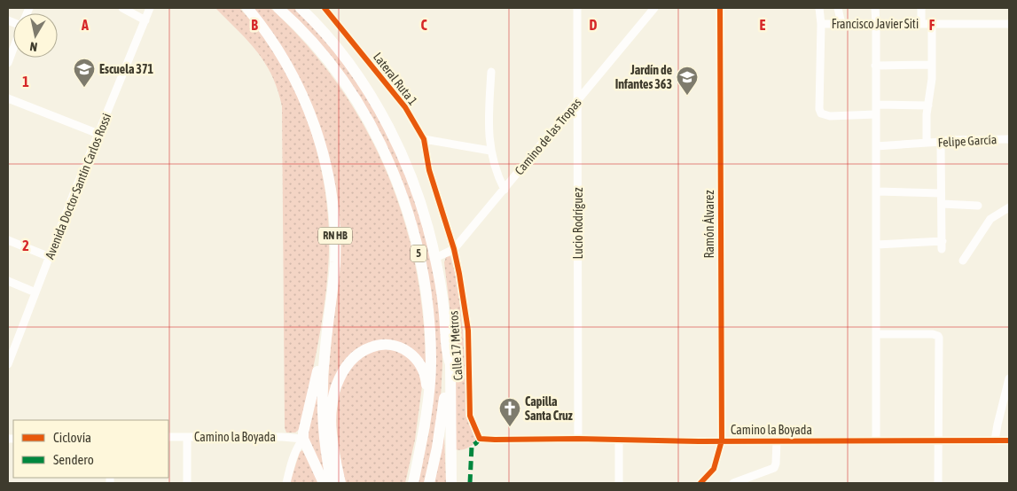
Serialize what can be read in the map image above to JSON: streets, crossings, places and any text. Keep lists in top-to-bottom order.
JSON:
{
  "streets": {
    "highway": ["RN HB", "5"],
    "street": [
      "Francisco Javier Siti",
      "Lateral Ruta 1",
      "Camino de las Tropas",
      "Felipe García",
      "Avenida Doctor Santín Carlos Rossi",
      "Lucio Rodríguez",
      "Ramón Álvarez",
      "Calle 17 Metros",
      "Camino la Boyada"
    ]
  },
  "crossings": [
    ["Lateral Ruta 1", "Camino de las Tropas"],
    ["Lateral Ruta 1", "Calle 17 Metros"],
    ["Camino de las Tropas", "Lucio Rodríguez"],
    ["Camino de las Tropas", "Calle 17 Metros"],
    ["Lucio Rodríguez", "Camino la Boyada"],
    ["Ramón Álvarez", "Camino la Boyada"],
    ["Calle 17 Metros", "Camino la Boyada"]
  ],
  "places": {
    "school or university": ["Escuela 371", "Jardín de Infantes 363"],
    "church": ["Capilla Santa Cruz"]
  },
  "legend": ["Ciclovía", "Sendero"],
  "north": "bottom",
  "grid": {
    "columns": [
      "A",
      "B",
      "C",
      "D",
      "E",
      "F"
    ],
    "rows": ["1", "2"]
  }
}
